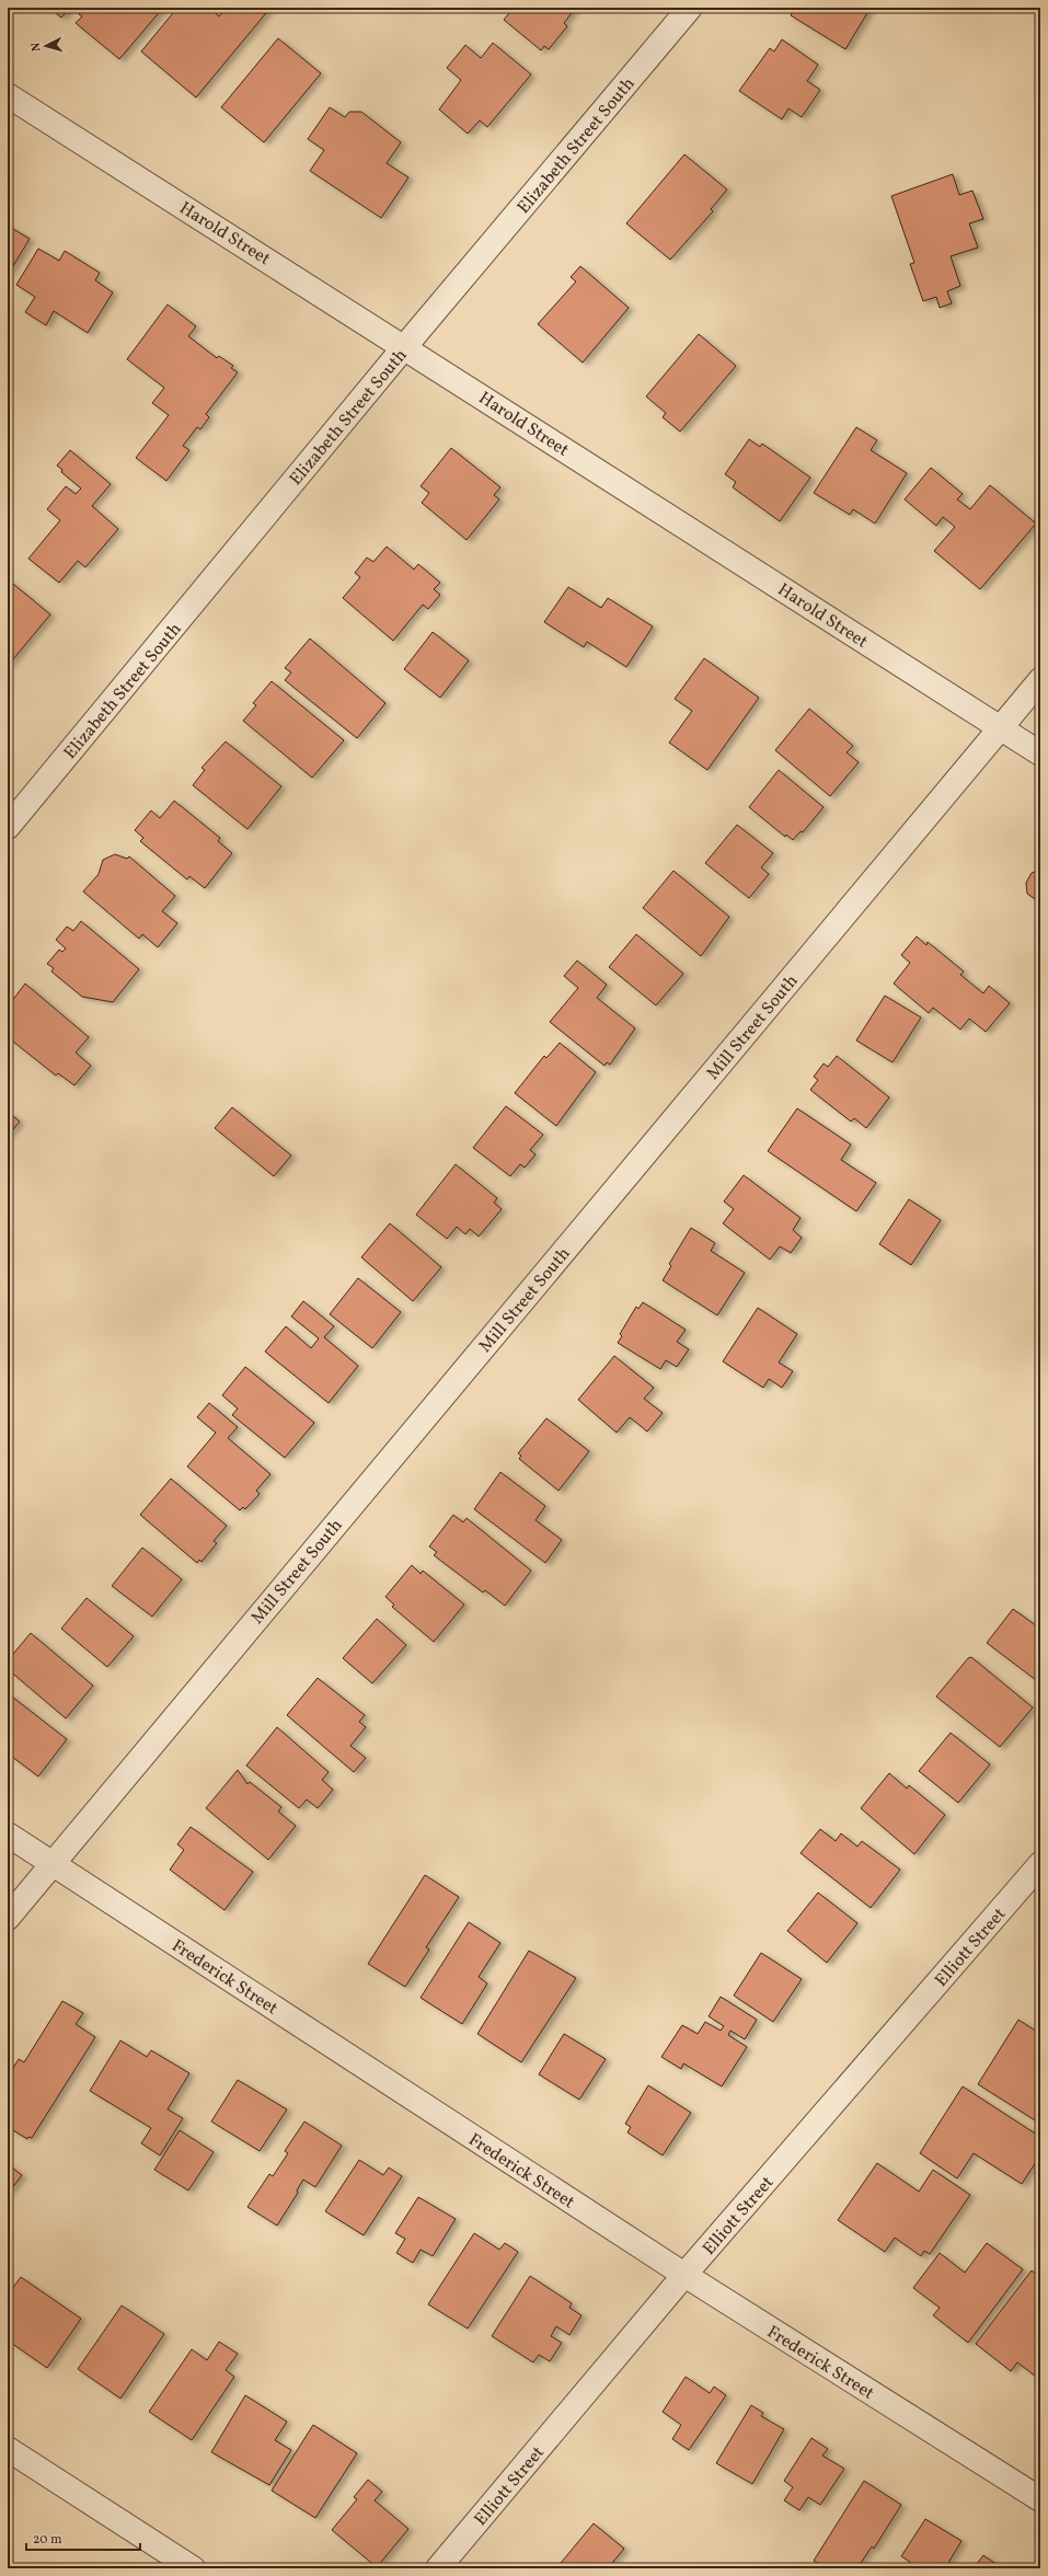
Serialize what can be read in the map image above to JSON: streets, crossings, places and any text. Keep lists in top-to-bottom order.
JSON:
{
  "streets": {
    "street": [
      "Elizabeth Street South",
      "Harold Street",
      "Mill Street South",
      "Elliott Street",
      "Frederick Street"
    ]
  },
  "crossings": [
    ["Elizabeth Street South", "Harold Street"],
    ["Harold Street", "Mill Street South"],
    ["Mill Street South", "Frederick Street"],
    ["Elliott Street", "Frederick Street"]
  ],
  "scale_bar": "20 m",
  "north": "left"
}
